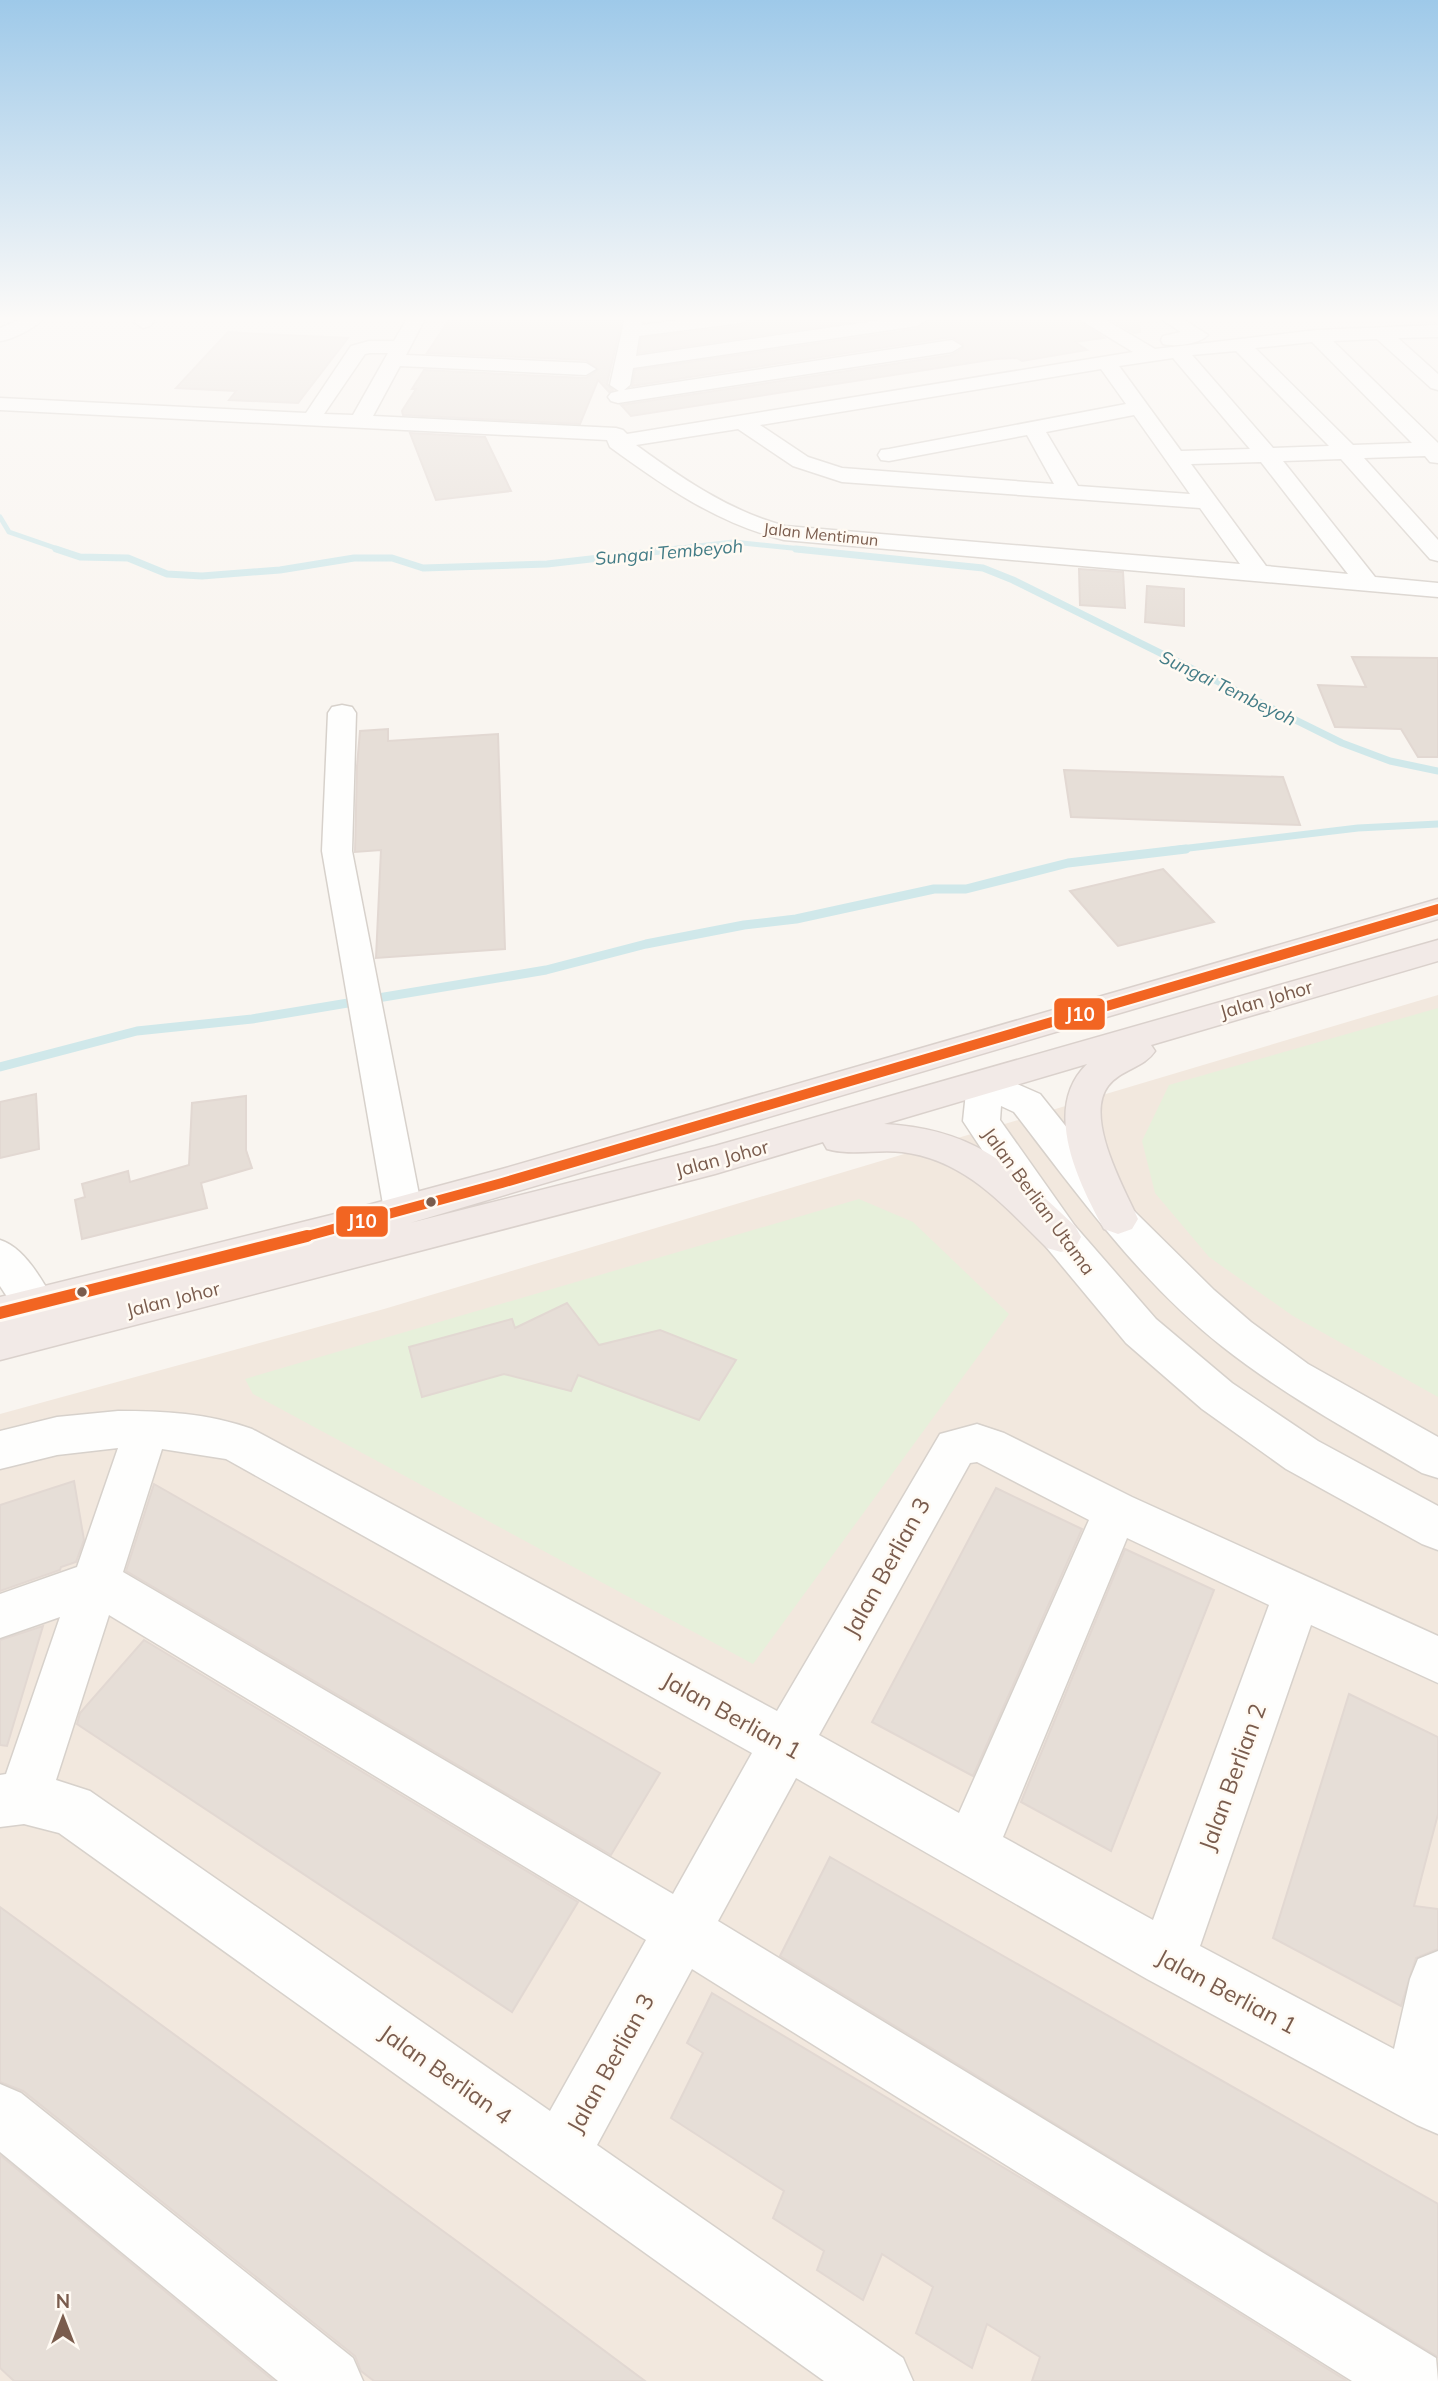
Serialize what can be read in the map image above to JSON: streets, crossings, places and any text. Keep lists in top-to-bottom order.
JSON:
{
  "streets": {
    "highway": ["Jalan Johor"],
    "street": [
      "Jalan Mentimun",
      "Jalan Berlian Utama",
      "Jalan Berlian 3",
      "Jalan Berlian 1",
      "Jalan Berlian 2",
      "Jalan Berlian 4"
    ]
  },
  "crossings": [
    ["Jalan Johor", "Jalan Berlian Utama"],
    ["Jalan Berlian 3", "Jalan Berlian 1"],
    ["Jalan Berlian 3", "Jalan Berlian 2"],
    ["Jalan Berlian 3", "Jalan Berlian 4"],
    ["Jalan Berlian 1", "Jalan Berlian 2"]
  ],
  "water": ["Sungai Tembeyoh"],
  "lines": ["transit line J10"],
  "north": "top"
}
